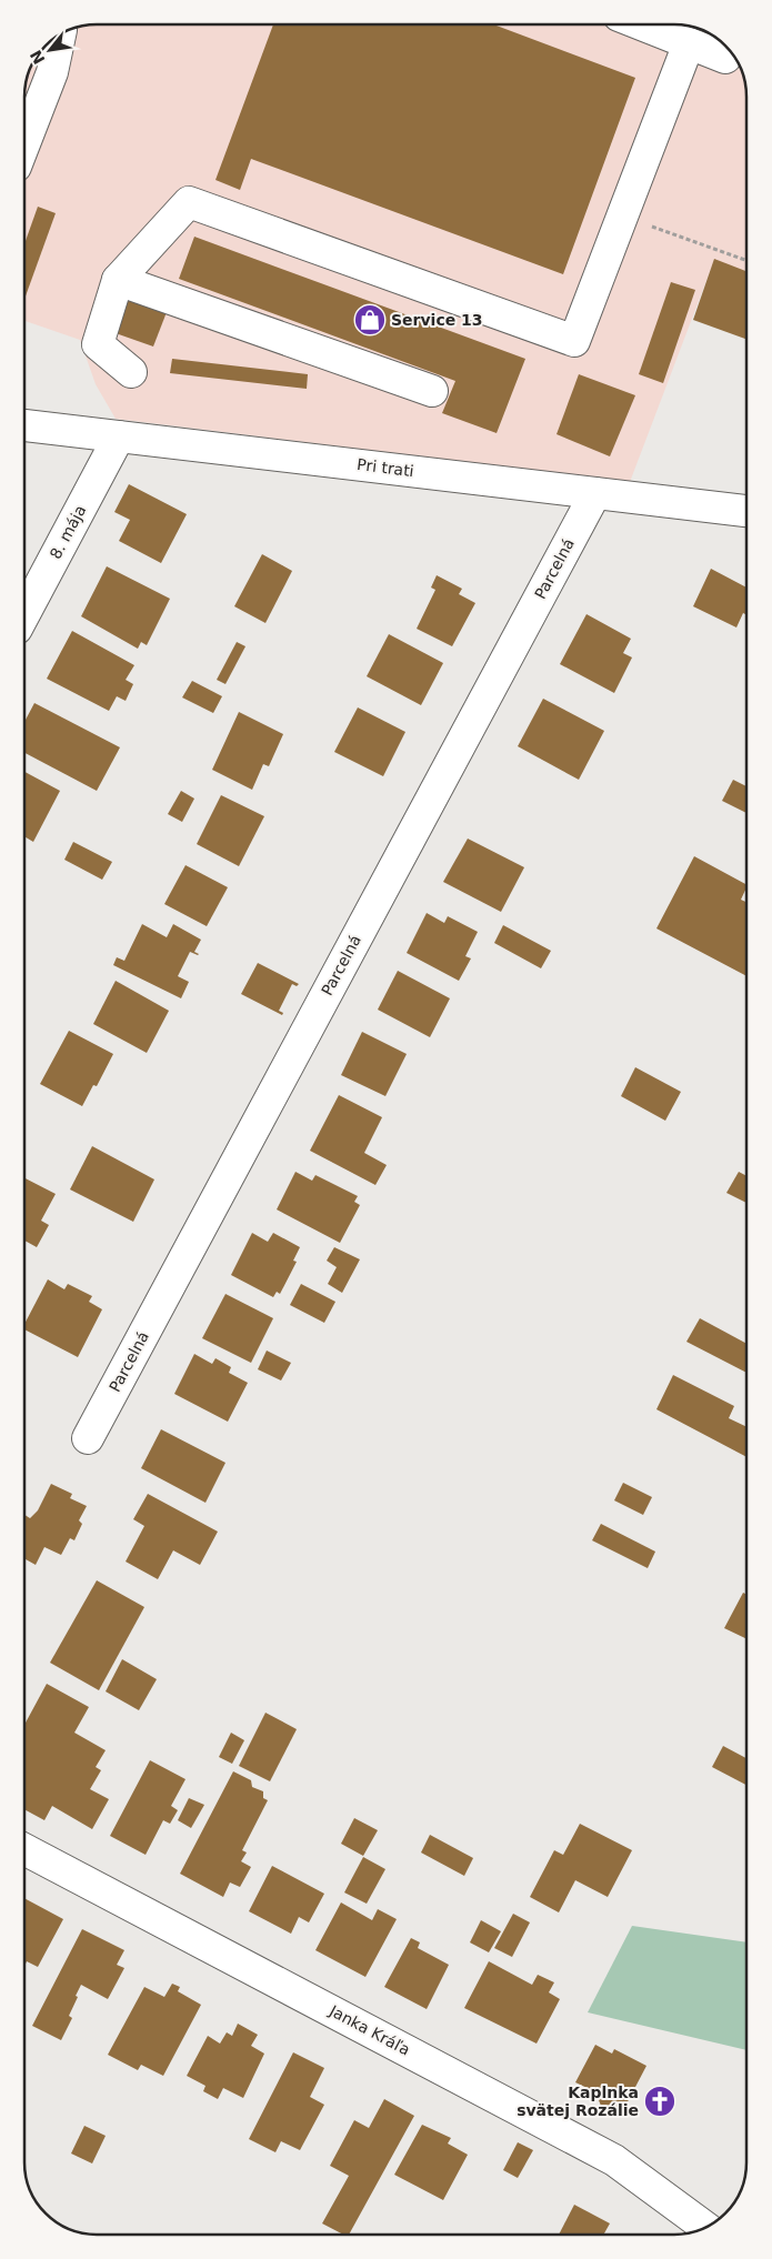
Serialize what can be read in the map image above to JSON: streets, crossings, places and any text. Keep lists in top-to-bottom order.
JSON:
{
  "streets": {
    "street": [
      "Pri trati",
      "8. mája",
      "Parcelná",
      "Janka Kráľa"
    ]
  },
  "crossings": [
    ["Pri trati", "8. mája"],
    ["Pri trati", "Parcelná"]
  ],
  "places": {
    "shop": ["Service 13"],
    "church": ["Kaplnka svätej Rozálie"]
  },
  "north": "bottom left"
}
